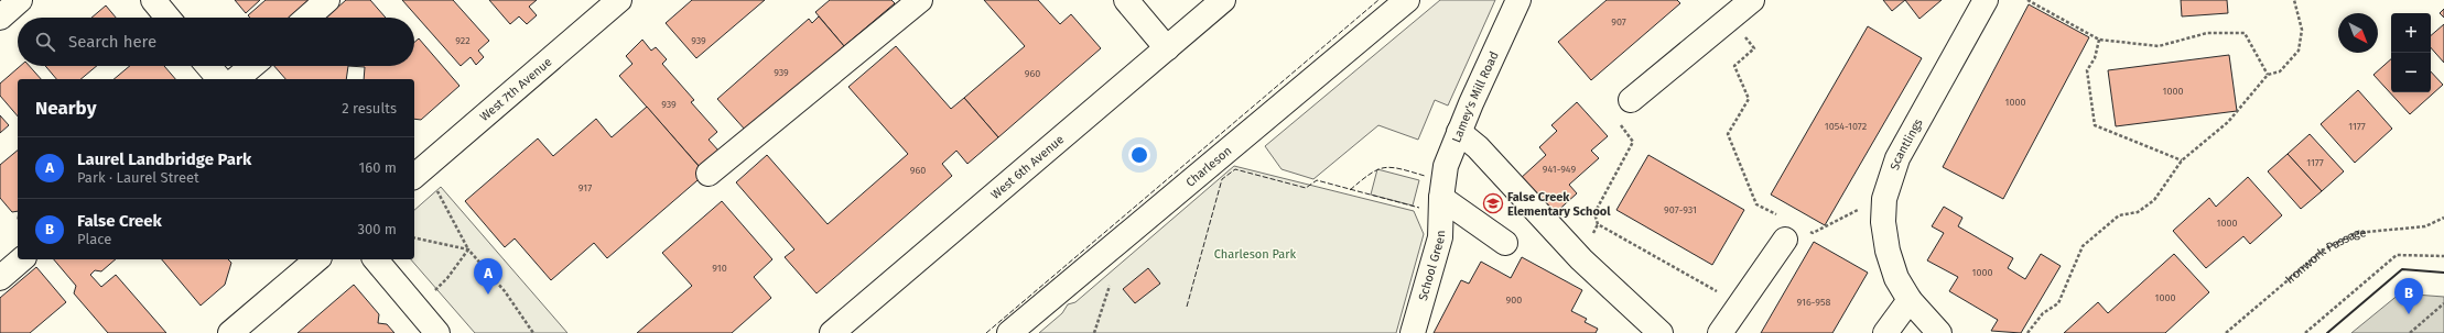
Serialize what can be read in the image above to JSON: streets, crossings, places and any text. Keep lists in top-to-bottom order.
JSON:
{
  "streets": {
    "street": [
      "West 7th Avenue",
      "Lamey's Mill Road",
      "Scantlings",
      "West 6th Avenue",
      "Charleson",
      "School Green"
    ],
    "path": ["Ironwork Passage"]
  },
  "crossings": [
    ["Lamey's Mill Road", "School Green"]
  ],
  "parks": ["Charleson Park"],
  "places": {
    "school or university": ["False Creek Elementary School"]
  },
  "house_numbers": [
    "907",
    "922",
    "939",
    "939",
    "960",
    "1000",
    "1000",
    "939",
    "1054-1072",
    "1177",
    "1177",
    "941-949",
    "960",
    "917",
    "907-931",
    "1000",
    "910",
    "1000",
    "1000",
    "900",
    "916-958"
  ],
  "north": "bottom right",
  "page": {
    "map_buttons": ["+", "−"],
    "search": "Search here",
    "heading": ["Nearby", "2 results"],
    "list": [
      {
        "mark": "A",
        "name": "Laurel Landbridge Park",
        "note": "Park · Laurel Street",
        "value": "160 m"
      },
      {
        "mark": "B",
        "name": "False Creek",
        "note": "Place",
        "value": "300 m"
      }
    ],
    "pins": ["A", "B"]
  }
}
